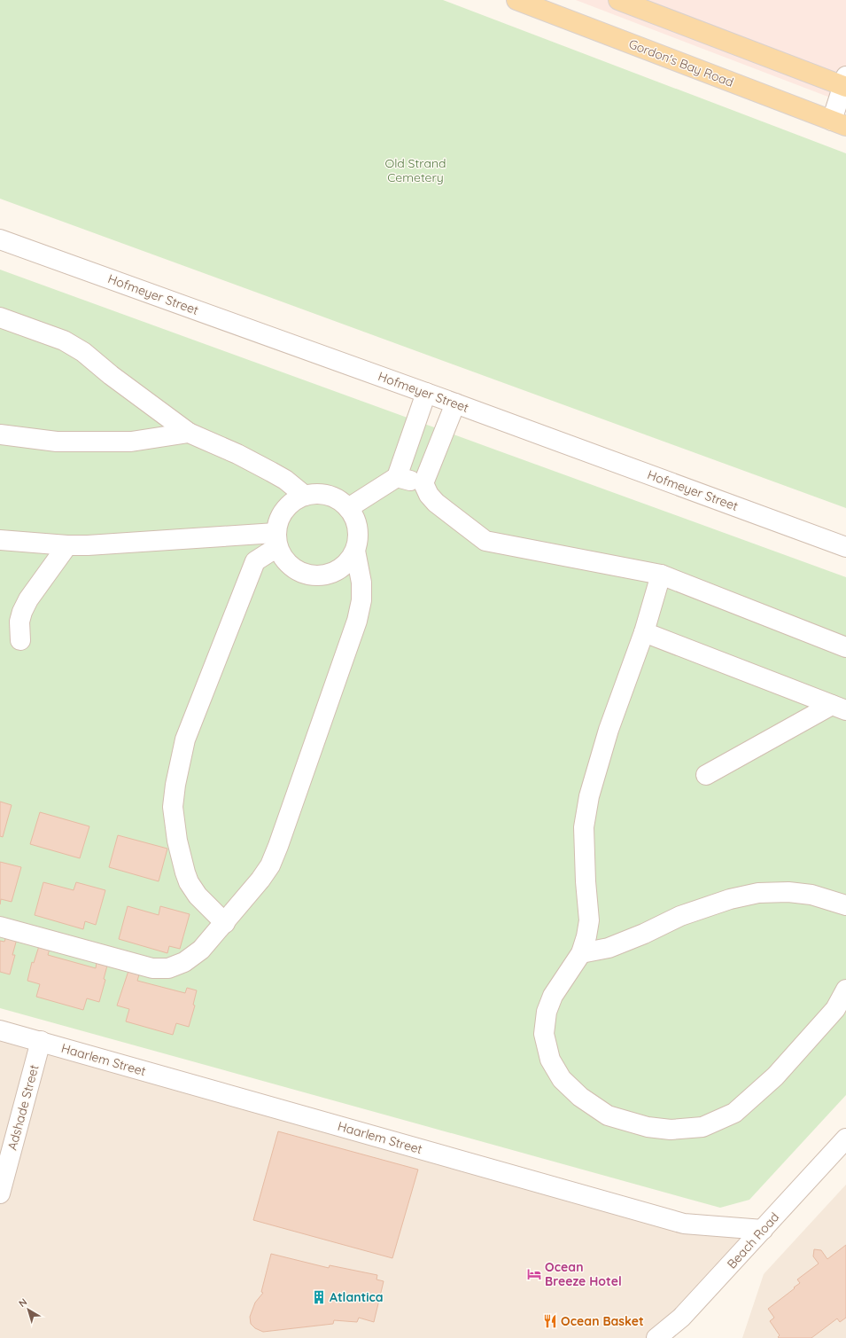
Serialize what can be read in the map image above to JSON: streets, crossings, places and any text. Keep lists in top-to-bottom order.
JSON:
{
  "streets": {
    "main road": ["Gordon's Bay Road"],
    "street": [
      "Hofmeyer Street",
      "Haarlem Street",
      "Adshade Street",
      "Beach Road"
    ]
  },
  "crossings": [
    ["Haarlem Street", "Adshade Street"],
    ["Haarlem Street", "Beach Road"]
  ],
  "parks": ["Old Strand Cemetery"],
  "places": {
    "hotel": ["Ocean Breeze Hotel"],
    "building": ["Atlantica"],
    "restaurant": ["Ocean Basket"]
  },
  "north": "top left"
}
